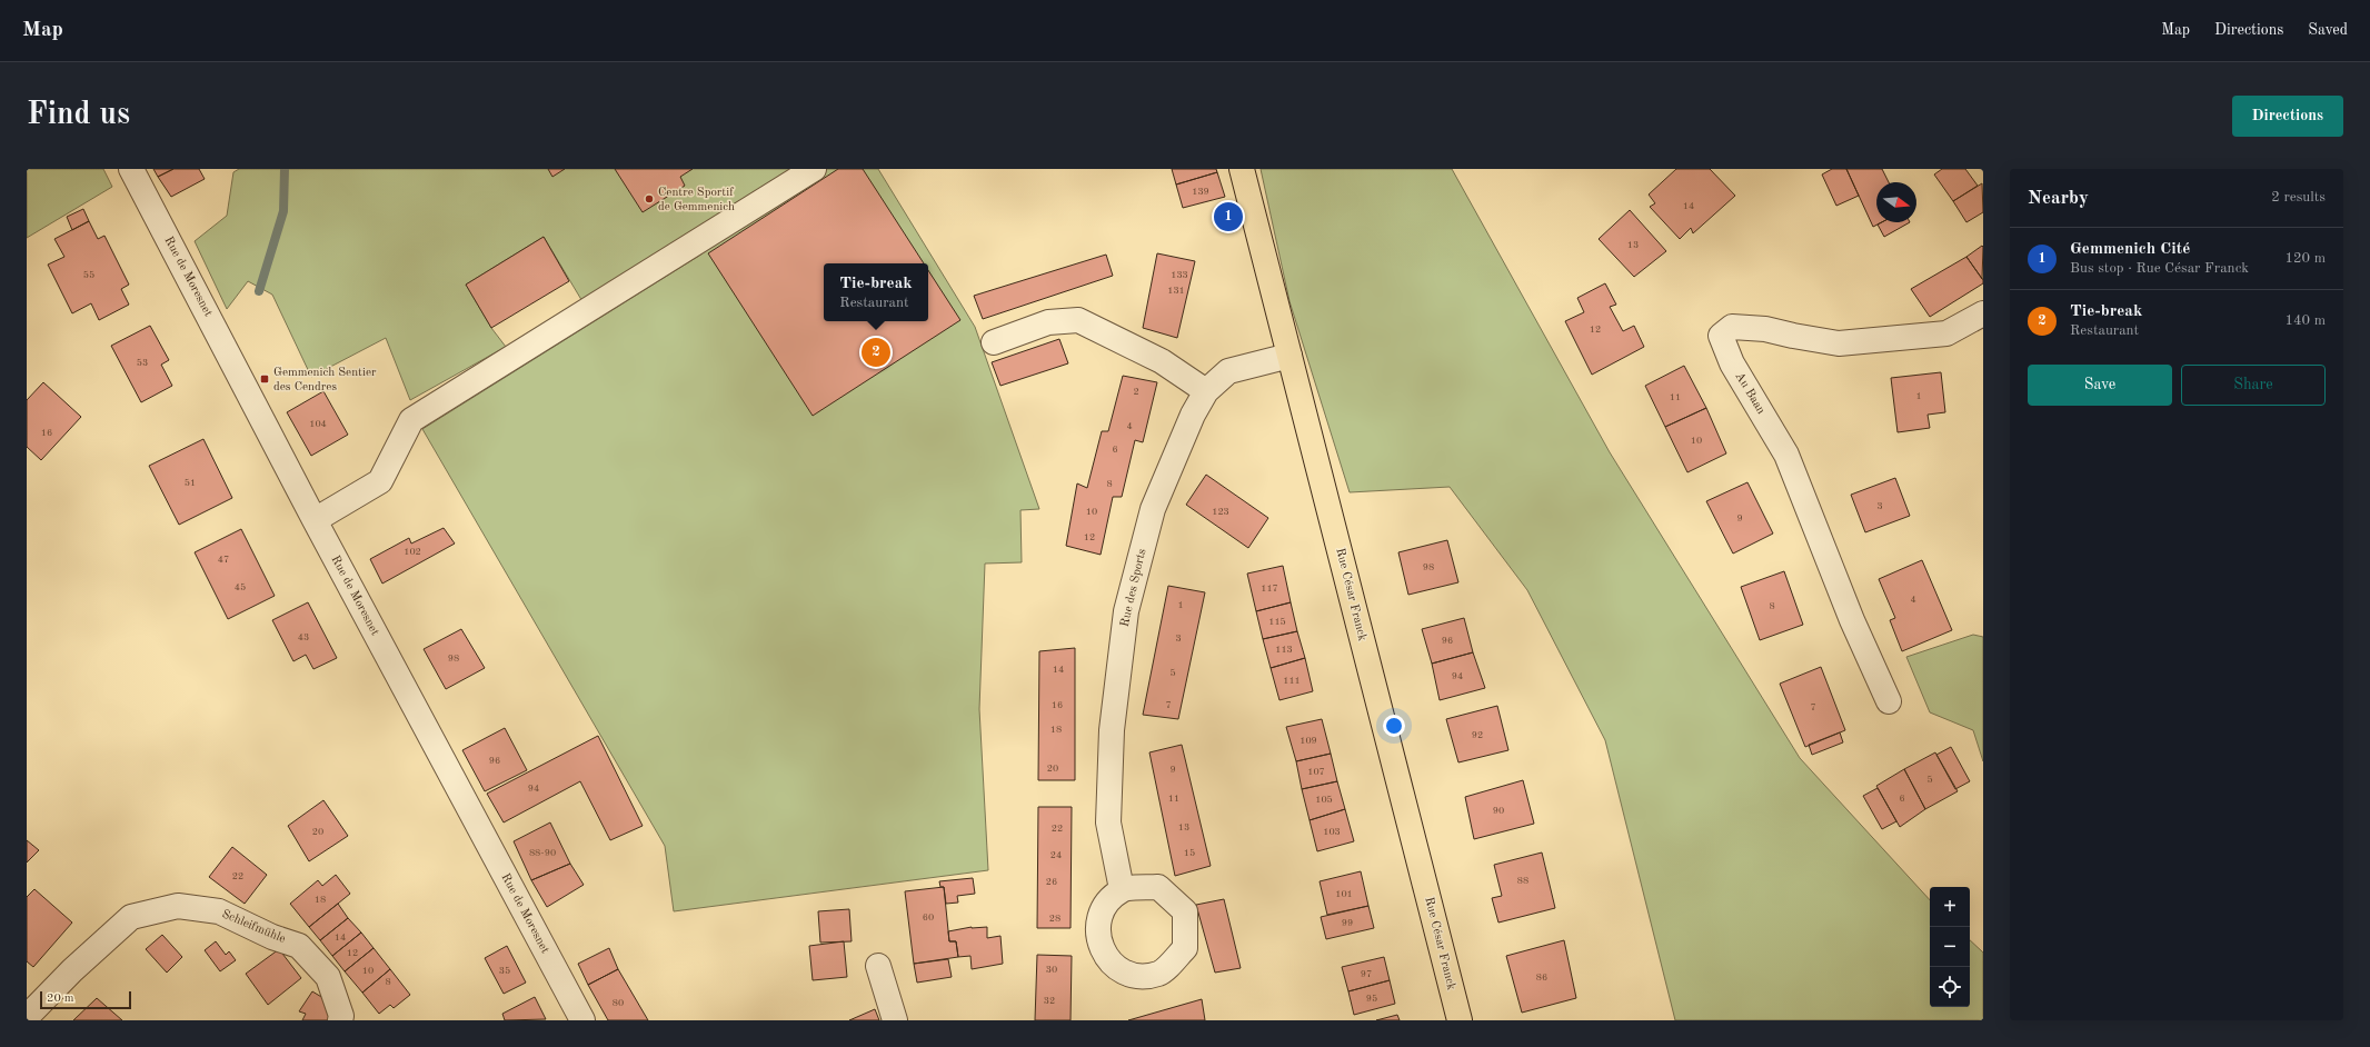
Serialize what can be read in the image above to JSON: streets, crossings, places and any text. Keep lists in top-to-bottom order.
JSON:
{
  "streets": {
    "main road": ["Rue César Franck"],
    "street": [
      "Rue de Moresnet",
      "Au Baan",
      "Rue des Sports",
      "Schleifmühle"
    ]
  },
  "crossings": [
    ["Rue des Sports", "Rue César Franck"]
  ],
  "places": {
    "other": ["Centre Sportif de Gemmenich"],
    "transit": ["Gemmenich Sentier des Cendres"]
  },
  "house_numbers": [
    "139",
    "14",
    "13",
    "55",
    "133",
    "131",
    "12",
    "53",
    "2",
    "1",
    "11",
    "104",
    "4",
    "16",
    "10",
    "6",
    "51",
    "8",
    "3",
    "10",
    "123",
    "9",
    "12",
    "102",
    "47",
    "98",
    "45",
    "117",
    "4",
    "1",
    "8",
    "115",
    "43",
    "3",
    "96",
    "113",
    "98",
    "14",
    "5",
    "94",
    "111",
    "16",
    "7",
    "7",
    "18",
    "92",
    "109",
    "96",
    "20",
    "9",
    "107",
    "5",
    "94",
    "11",
    "6",
    "105",
    "90",
    "13",
    "22",
    "20",
    "103",
    "88-90",
    "15",
    "24",
    "22",
    "88",
    "26",
    "101",
    "18",
    "60",
    "28",
    "99",
    "14",
    "12",
    "30",
    "10",
    "35",
    "97",
    "86",
    "8",
    "95",
    "32",
    "80"
  ],
  "scale_bar": "20 m",
  "north": "right",
  "page": {
    "header": "Map",
    "nav": ["Map", "Directions", "Saved"],
    "buttons": [
      "Directions",
      ["Save", "Share"]
    ],
    "title": "Find us",
    "heading": ["Nearby", "2 results"],
    "pins": ["1", "2"],
    "list": [
      {
        "mark": "1",
        "name": "Gemmenich Cité",
        "note": "Bus stop · Rue César Franck",
        "value": "120 m"
      },
      {
        "mark": "2",
        "name": "Tie-break",
        "note": "Restaurant",
        "value": "140 m"
      }
    ],
    "popup": ["Tie-break", "Restaurant"],
    "map_buttons": ["+", "−"],
    "scale": "20 m"
  }
}
